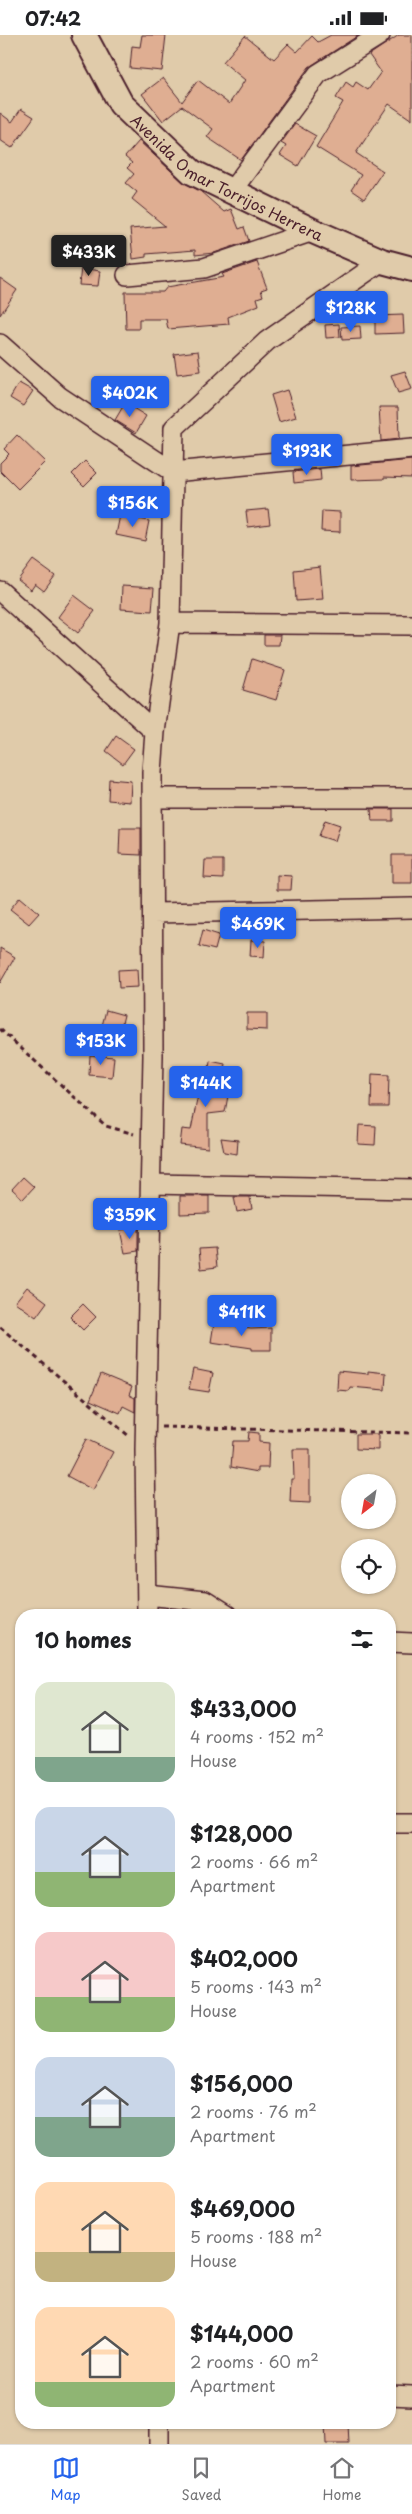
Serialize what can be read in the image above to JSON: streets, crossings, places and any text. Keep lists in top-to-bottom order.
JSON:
{
  "streets": {
    "street": ["Avenida Omar Torrijos Herrera"]
  },
  "north": "bottom left",
  "page": {
    "status": "07:42",
    "price": [
      "$433K",
      "$128K",
      "$402K",
      "$193K",
      "$156K",
      "$469K",
      "$153K",
      "$144K",
      "$359K",
      "$411K"
    ],
    "heading": "10 homes",
    "list": [
      {
        "name": "$433,000",
        "note": "4 rooms · 152 m² · House"
      },
      {
        "name": "$128,000",
        "note": "2 rooms · 66 m² · Apartment"
      },
      {
        "name": "$402,000",
        "note": "5 rooms · 143 m² · House"
      },
      {
        "name": "$156,000",
        "note": "2 rooms · 76 m² · Apartment"
      },
      {
        "name": "$469,000",
        "note": "5 rooms · 188 m² · House"
      },
      {
        "name": "$144,000",
        "note": "2 rooms · 60 m² · Apartment"
      }
    ],
    "tabs": ["Map", "Saved", "Home"]
  }
}
